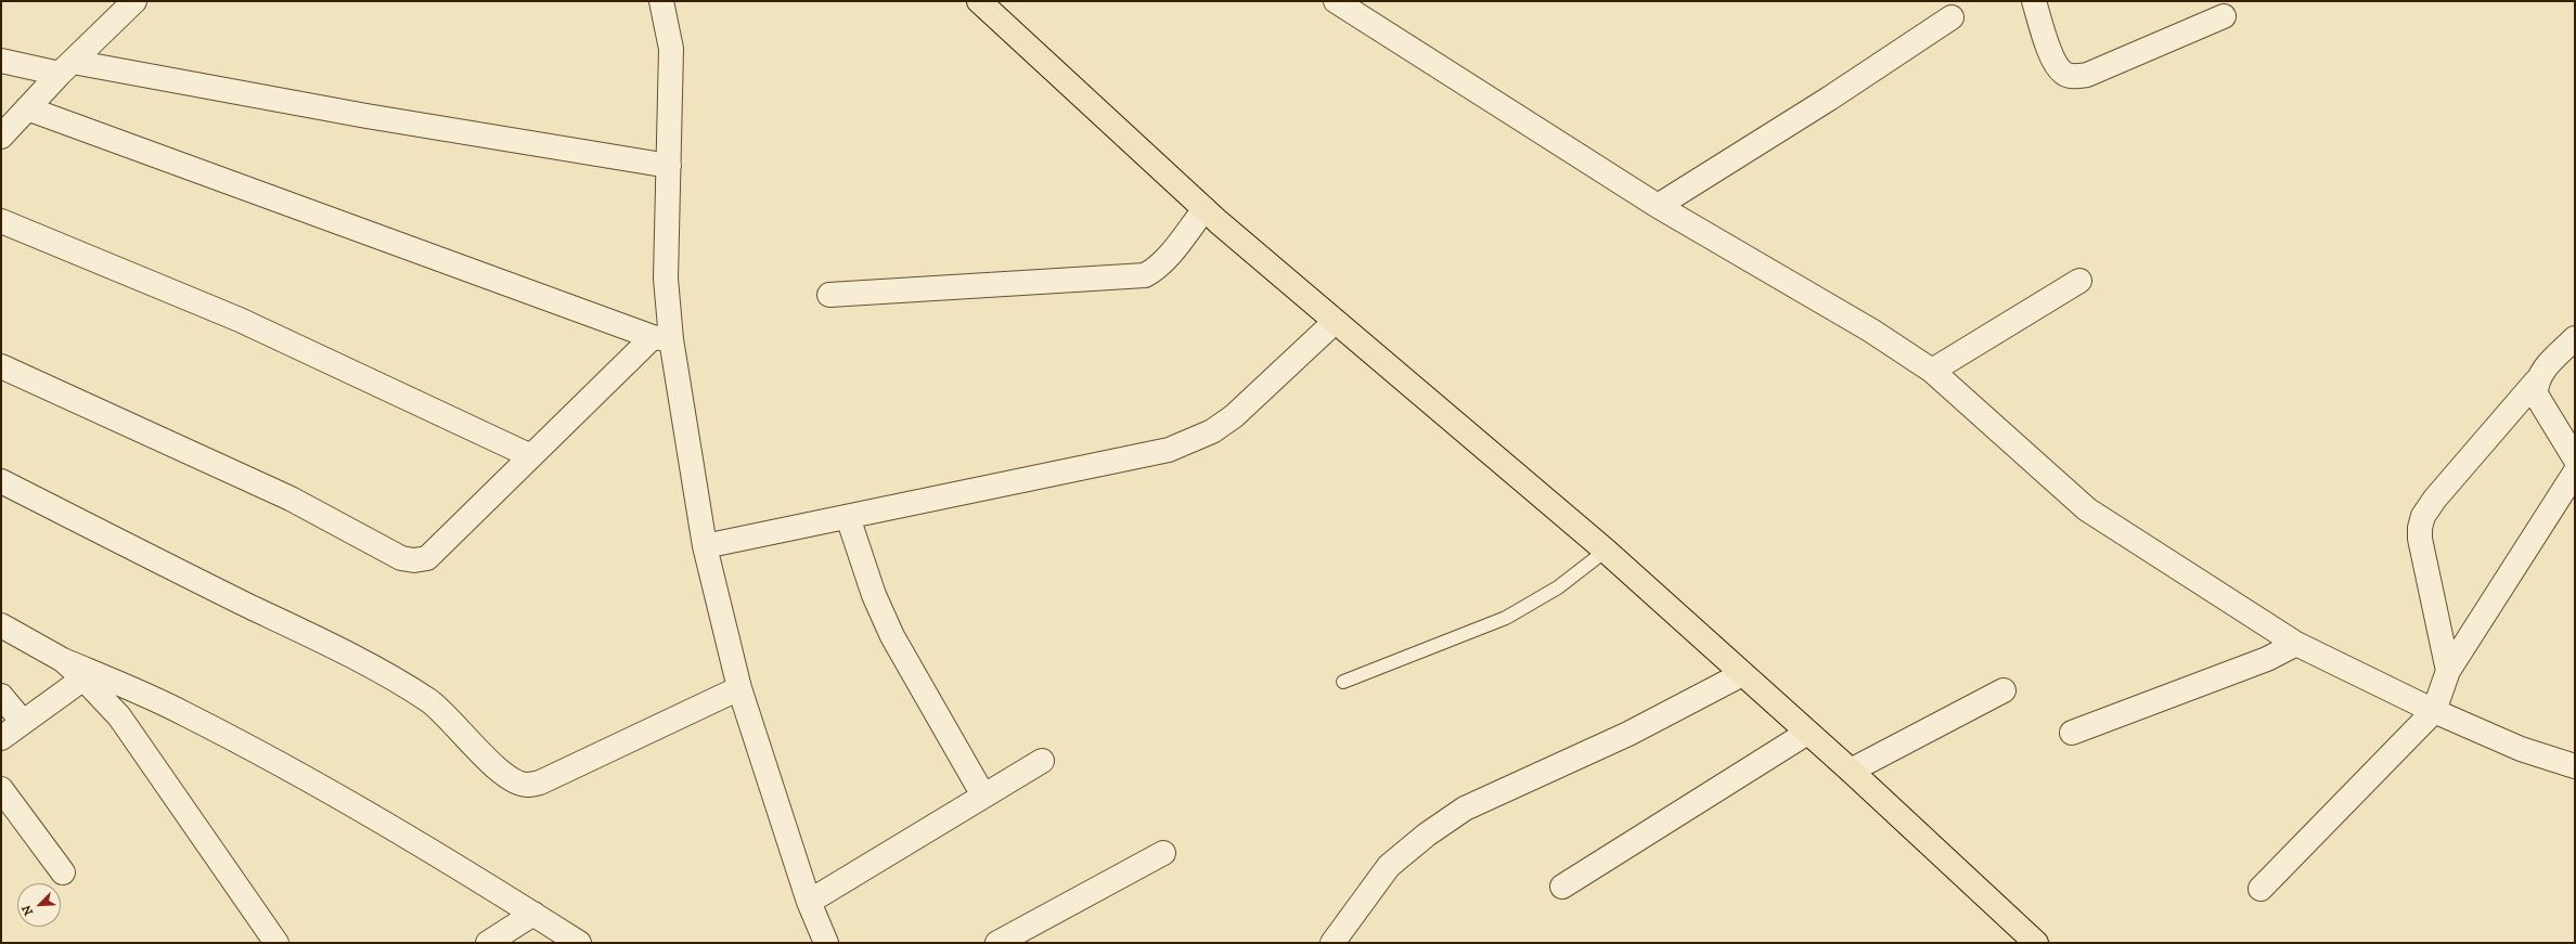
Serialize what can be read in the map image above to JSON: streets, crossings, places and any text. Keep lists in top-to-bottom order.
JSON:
{
  "north": "bottom left"
}
